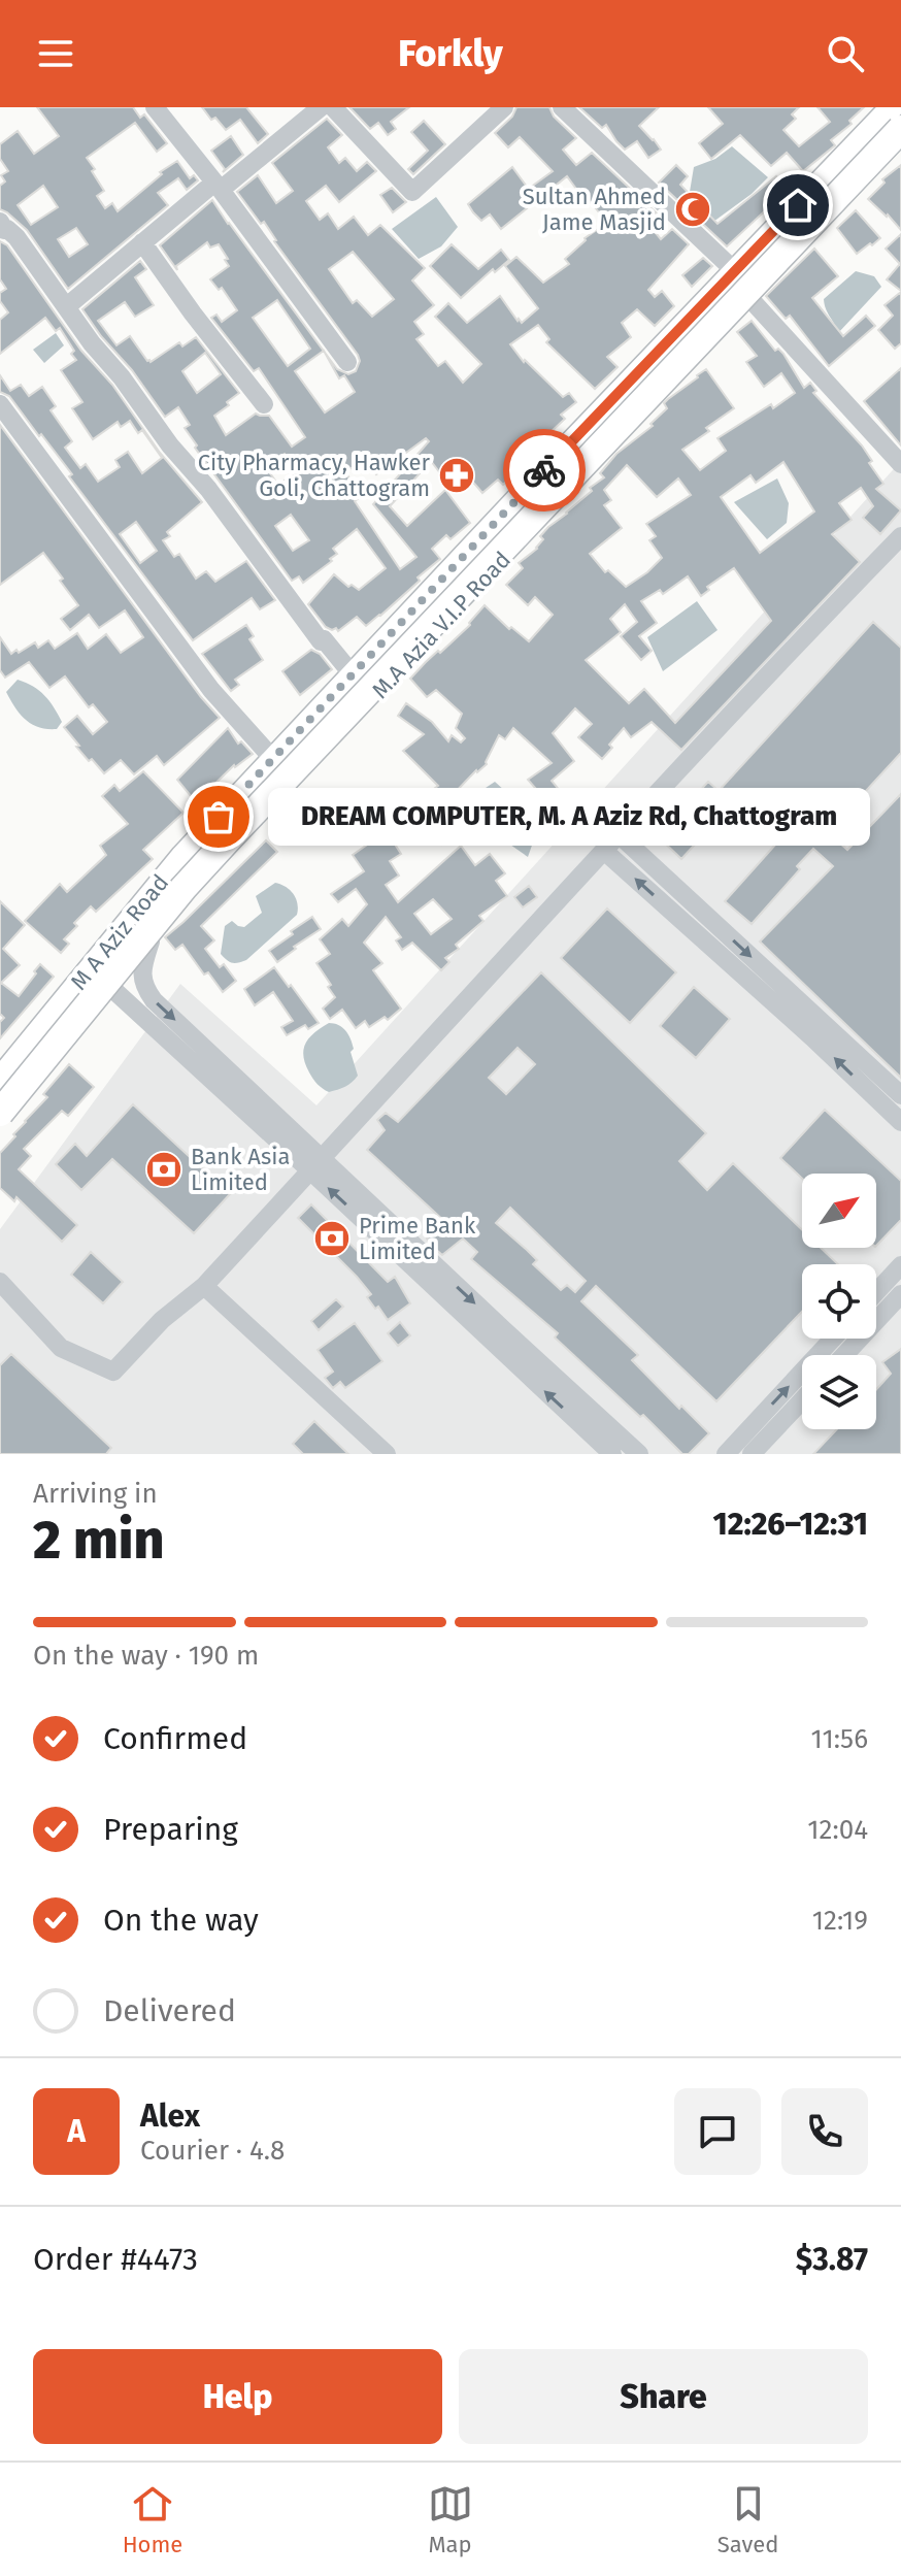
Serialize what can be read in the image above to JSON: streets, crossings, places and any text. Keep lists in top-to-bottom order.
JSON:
{
  "streets": {
    "main road": ["M.A Azia V.I.P Road", "M A Aziz Road"]
  },
  "places": {
    "mosque": ["Sultan Ahmed Jame Masjid"],
    "pharmacy": ["City Pharmacy, Hawker Goli, Chattogram"],
    "other": ["DREAM COMPUTER, M. A Aziz Rd, Chattogram"],
    "bank": ["Bank Asia Limited", "Prime Bank Limited"]
  },
  "north": "top right",
  "page": {
    "header": "Forkly",
    "bubble": "DREAM COMPUTER, M. A Aziz Rd, Chattogram",
    "heading": ["2 min", "Arriving in", "12:26–12:31"],
    "panel": [
      "Alex",
      "Courier · 4.8",
      "Order #4473",
      "$3.87"
    ],
    "bar": "On the way · 190 m",
    "list": [
      ["Confirmed", "11:56"],
      ["Preparing", "12:04"],
      ["On the way", "12:19"],
      "Delivered"
    ],
    "round": "A",
    "buttons": ["Help", "Share"],
    "tabs": ["Home", "Map", "Saved"]
  }
}
